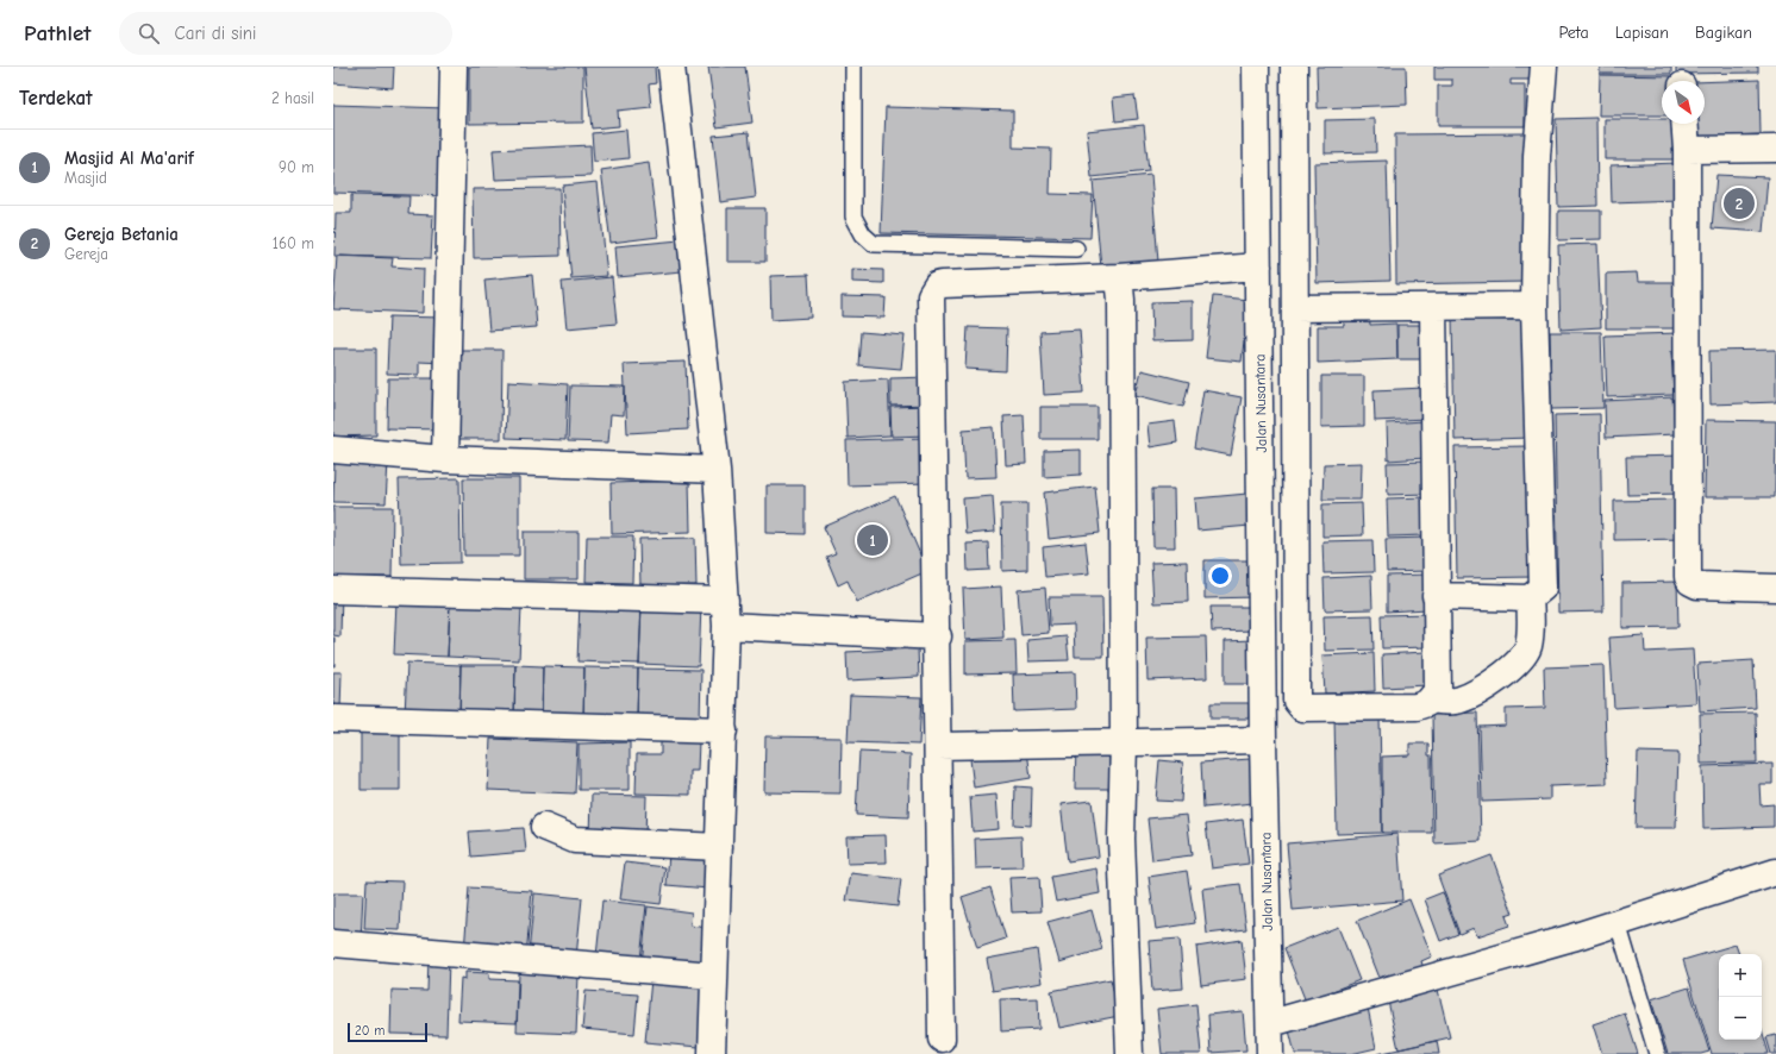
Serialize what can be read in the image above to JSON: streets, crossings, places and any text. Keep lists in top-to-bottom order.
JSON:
{
  "streets": {
    "street": ["Jalan Nusantara"]
  },
  "scale_bar": "20 m",
  "north": "bottom right",
  "page": {
    "header": "Pathlet",
    "search": "Cari di sini",
    "nav": ["Peta", "Lapisan", "Bagikan"],
    "heading": ["Terdekat", "2 hasil"],
    "list": [
      {
        "mark": "1",
        "name": "Masjid Al Ma'arif",
        "note": "Masjid",
        "value": "90 m"
      },
      {
        "mark": "2",
        "name": "Gereja Betania",
        "note": "Gereja",
        "value": "160 m"
      }
    ],
    "pins": ["2", "1"],
    "map_buttons": ["+", "−"],
    "scale": "20 m"
  }
}
